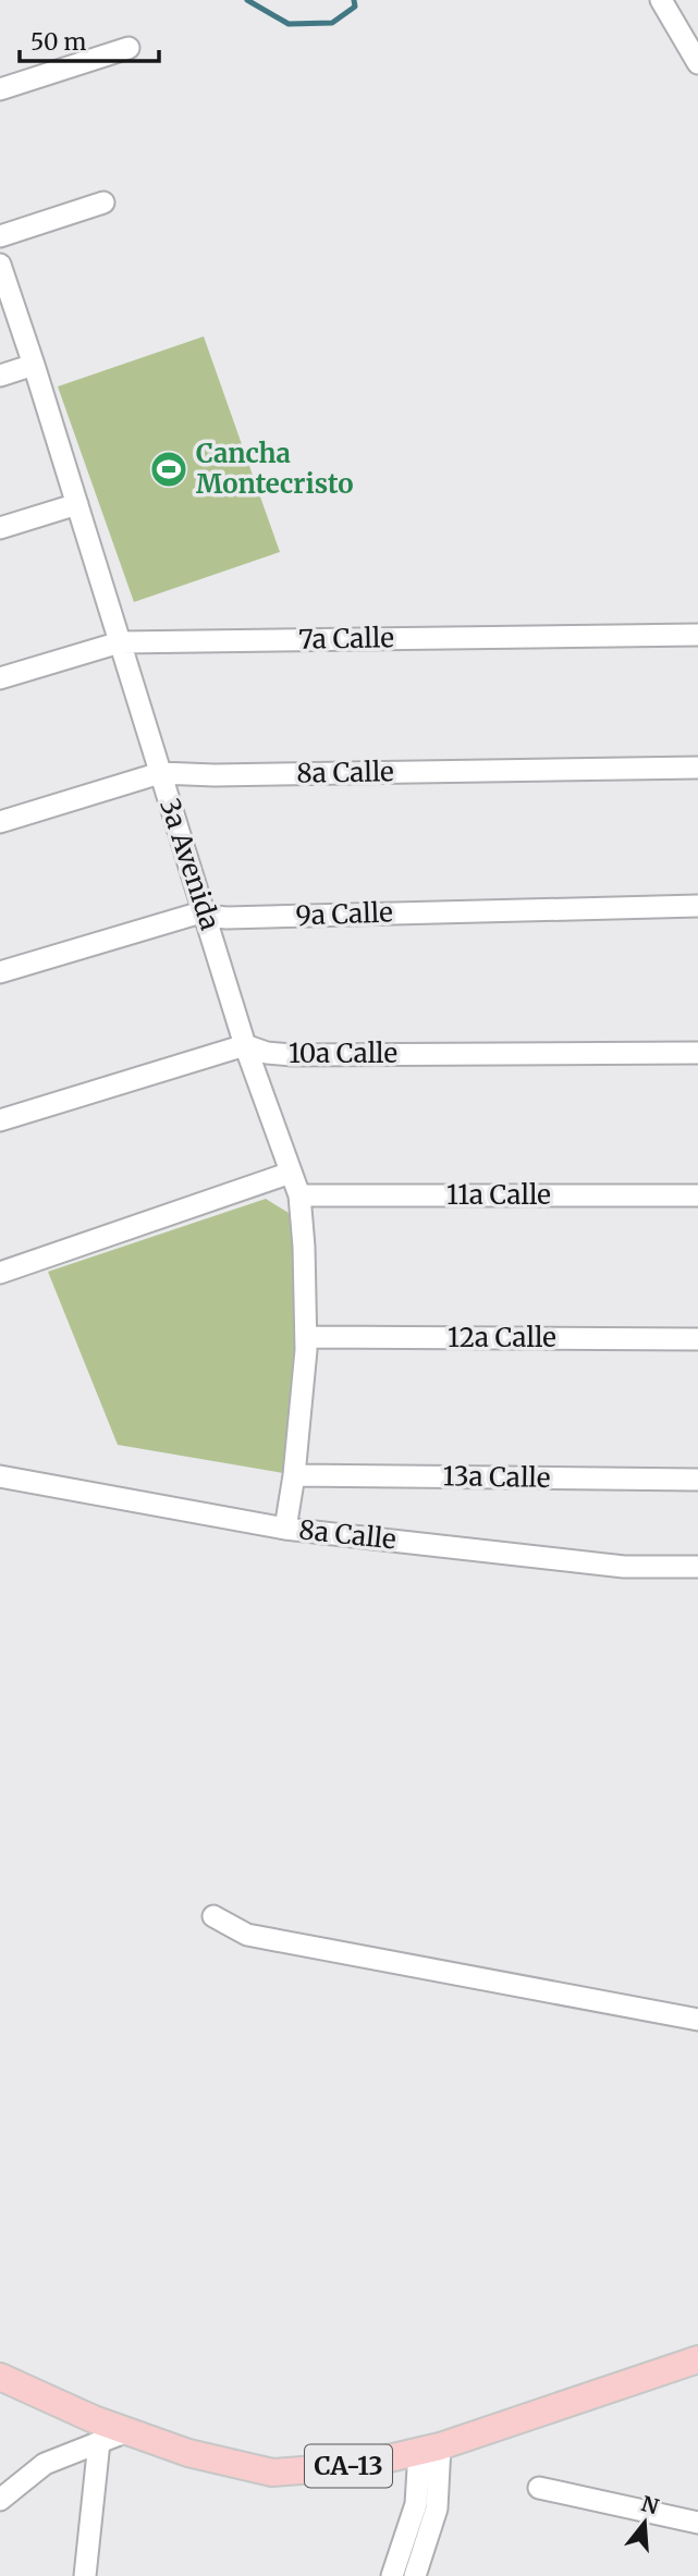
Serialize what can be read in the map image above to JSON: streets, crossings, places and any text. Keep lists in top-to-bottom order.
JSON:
{
  "streets": {
    "main road": ["CA-13"],
    "street": [
      "7a Calle",
      "8a Calle",
      "3a Avenida",
      "9a Calle",
      "10a Calle",
      "11a Calle",
      "12a Calle",
      "13a Calle"
    ]
  },
  "crossings": [
    ["7a Calle", "3a Avenida"],
    ["8a Calle", "3a Avenida"],
    ["3a Avenida", "9a Calle"],
    ["3a Avenida", "10a Calle"],
    ["3a Avenida", "11a Calle"],
    ["3a Avenida", "12a Calle"],
    ["3a Avenida", "13a Calle"]
  ],
  "places": {
    "sports": ["Cancha Montecristo"]
  },
  "scale_bar": "50 m",
  "north": "top"
}
